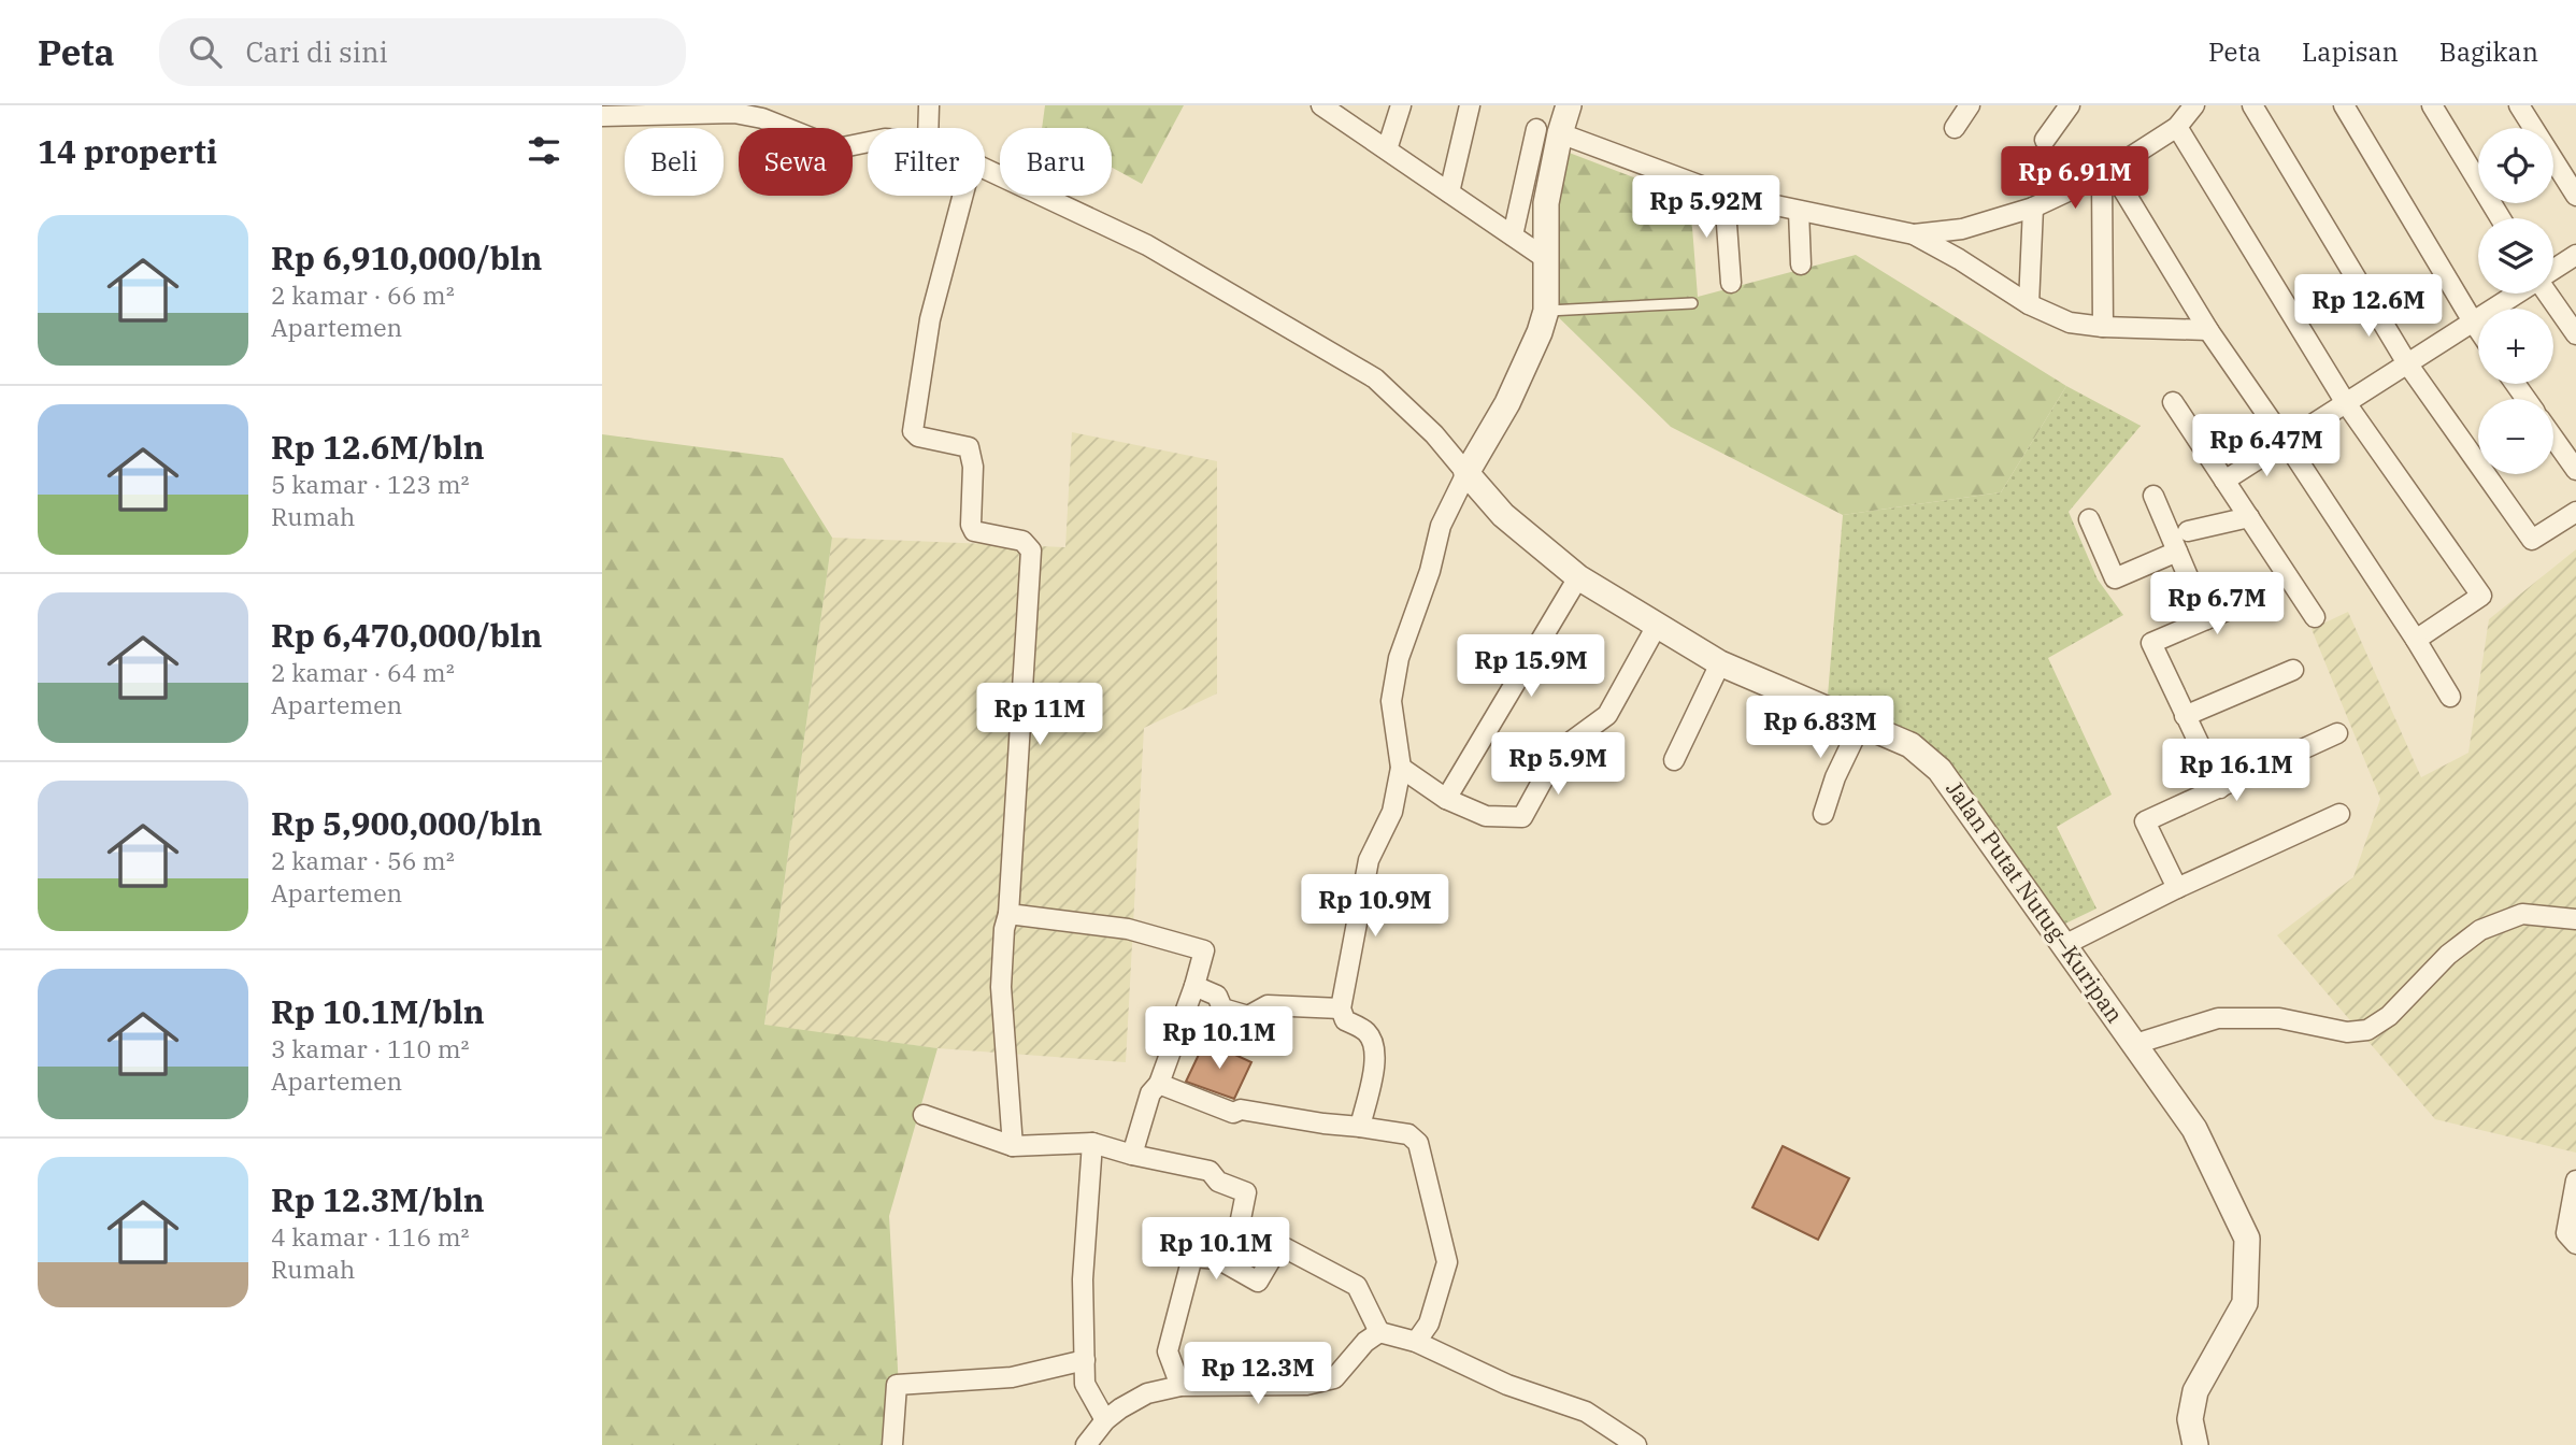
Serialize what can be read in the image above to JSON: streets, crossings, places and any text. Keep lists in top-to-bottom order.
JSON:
{
  "streets": {
    "street": ["Jalan Putat Nutug–Kuripan"]
  },
  "page": {
    "header": "Peta",
    "search": "Cari di sini",
    "nav": ["Peta", "Lapisan", "Bagikan"],
    "heading": "14 properti",
    "map_buttons": ["+", "−"],
    "chip": [
      "Beli",
      "Sewa",
      "Filter",
      "Baru"
    ],
    "price": [
      "Rp 6.91M",
      "Rp 5.92M",
      "Rp 12.6M",
      "Rp 6.47M",
      "Rp 6.7M",
      "Rp 15.9M",
      "Rp 11M",
      "Rp 6.83M",
      "Rp 5.9M",
      "Rp 16.1M",
      "Rp 10.9M",
      "Rp 10.1M",
      "Rp 10.1M",
      "Rp 12.3M"
    ],
    "list": [
      {
        "name": "Rp 6,910,000/bln",
        "note": "2 kamar · 66 m² · Apartemen"
      },
      {
        "name": "Rp 12.6M/bln",
        "note": "5 kamar · 123 m² · Rumah"
      },
      {
        "name": "Rp 6,470,000/bln",
        "note": "2 kamar · 64 m² · Apartemen"
      },
      {
        "name": "Rp 5,900,000/bln",
        "note": "2 kamar · 56 m² · Apartemen"
      },
      {
        "name": "Rp 10.1M/bln",
        "note": "3 kamar · 110 m² · Apartemen"
      },
      {
        "name": "Rp 12.3M/bln",
        "note": "4 kamar · 116 m² · Rumah"
      }
    ]
  }
}
